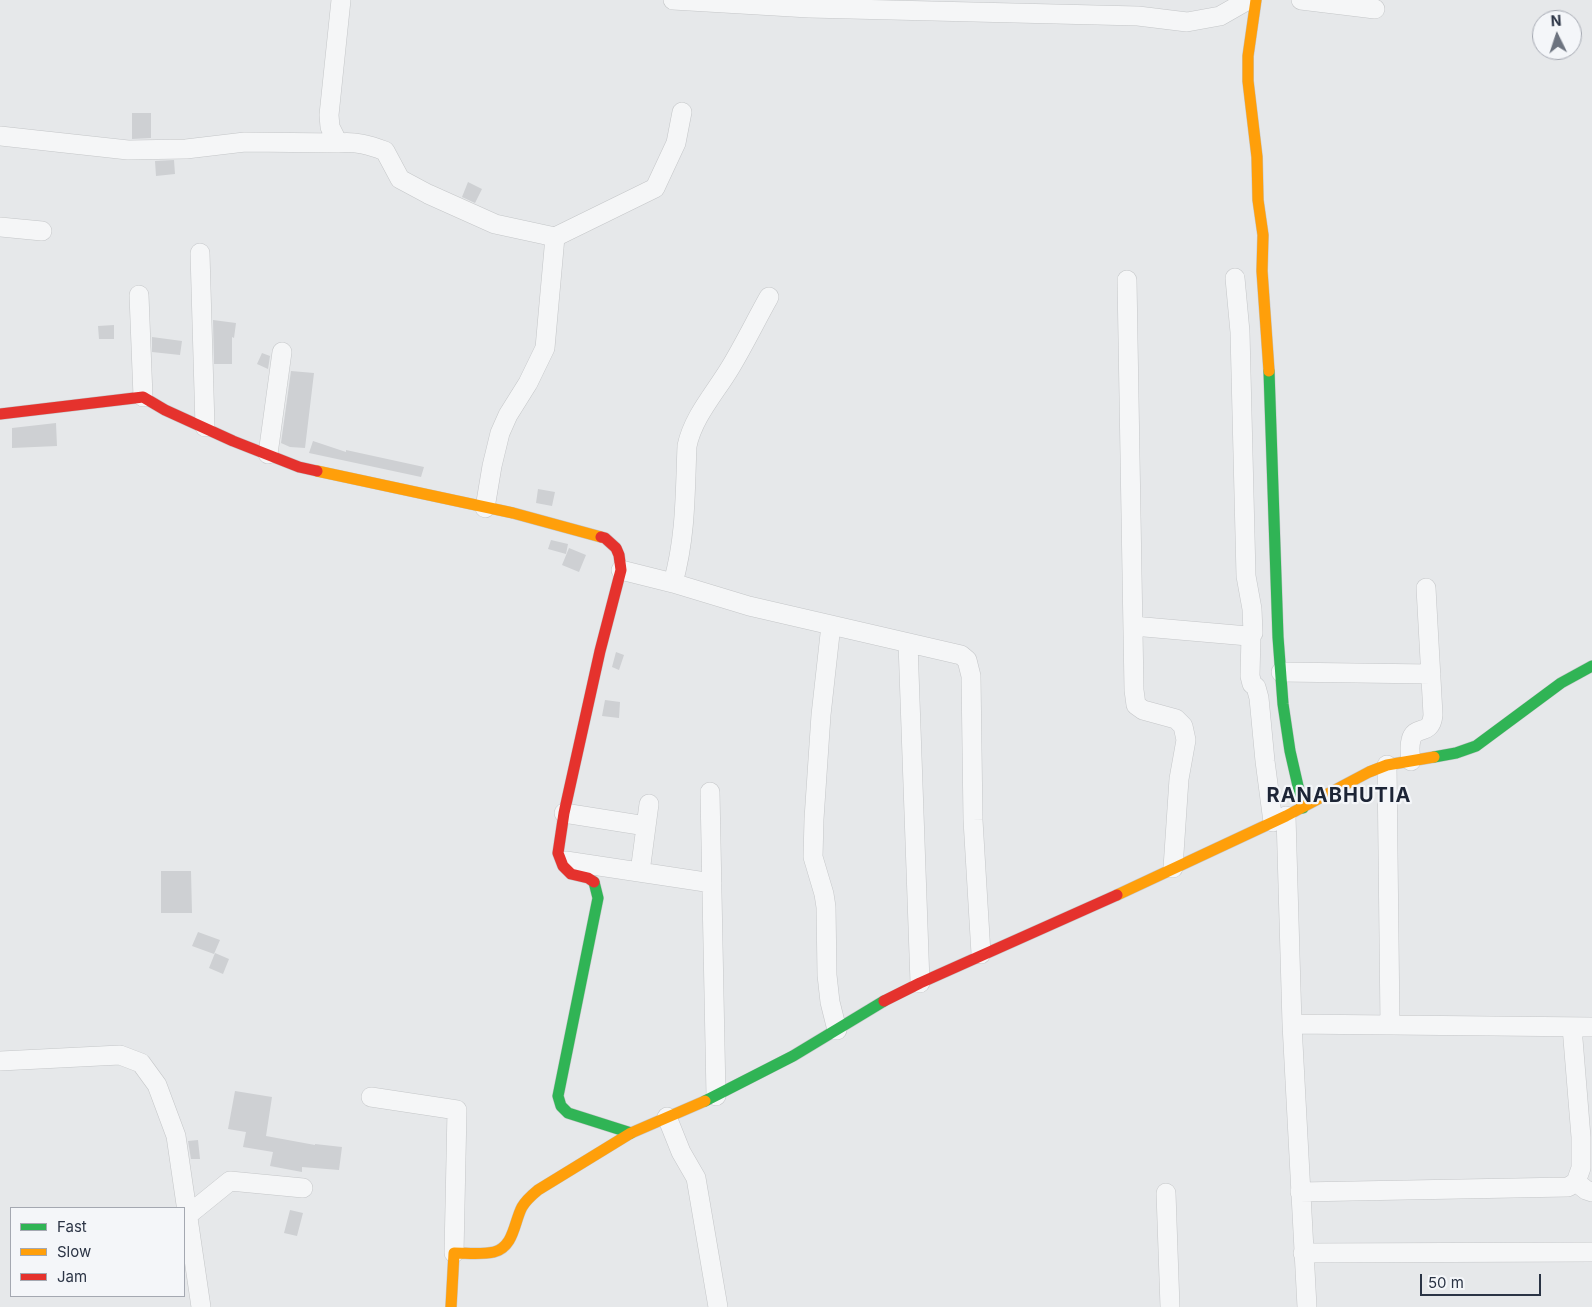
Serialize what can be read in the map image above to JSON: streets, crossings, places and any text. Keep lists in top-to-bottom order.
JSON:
{
  "districts": ["RANABHUTIA"],
  "legend": ["Fast", "Slow", "Jam"],
  "scale_bar": "50 m",
  "north": "top"
}
